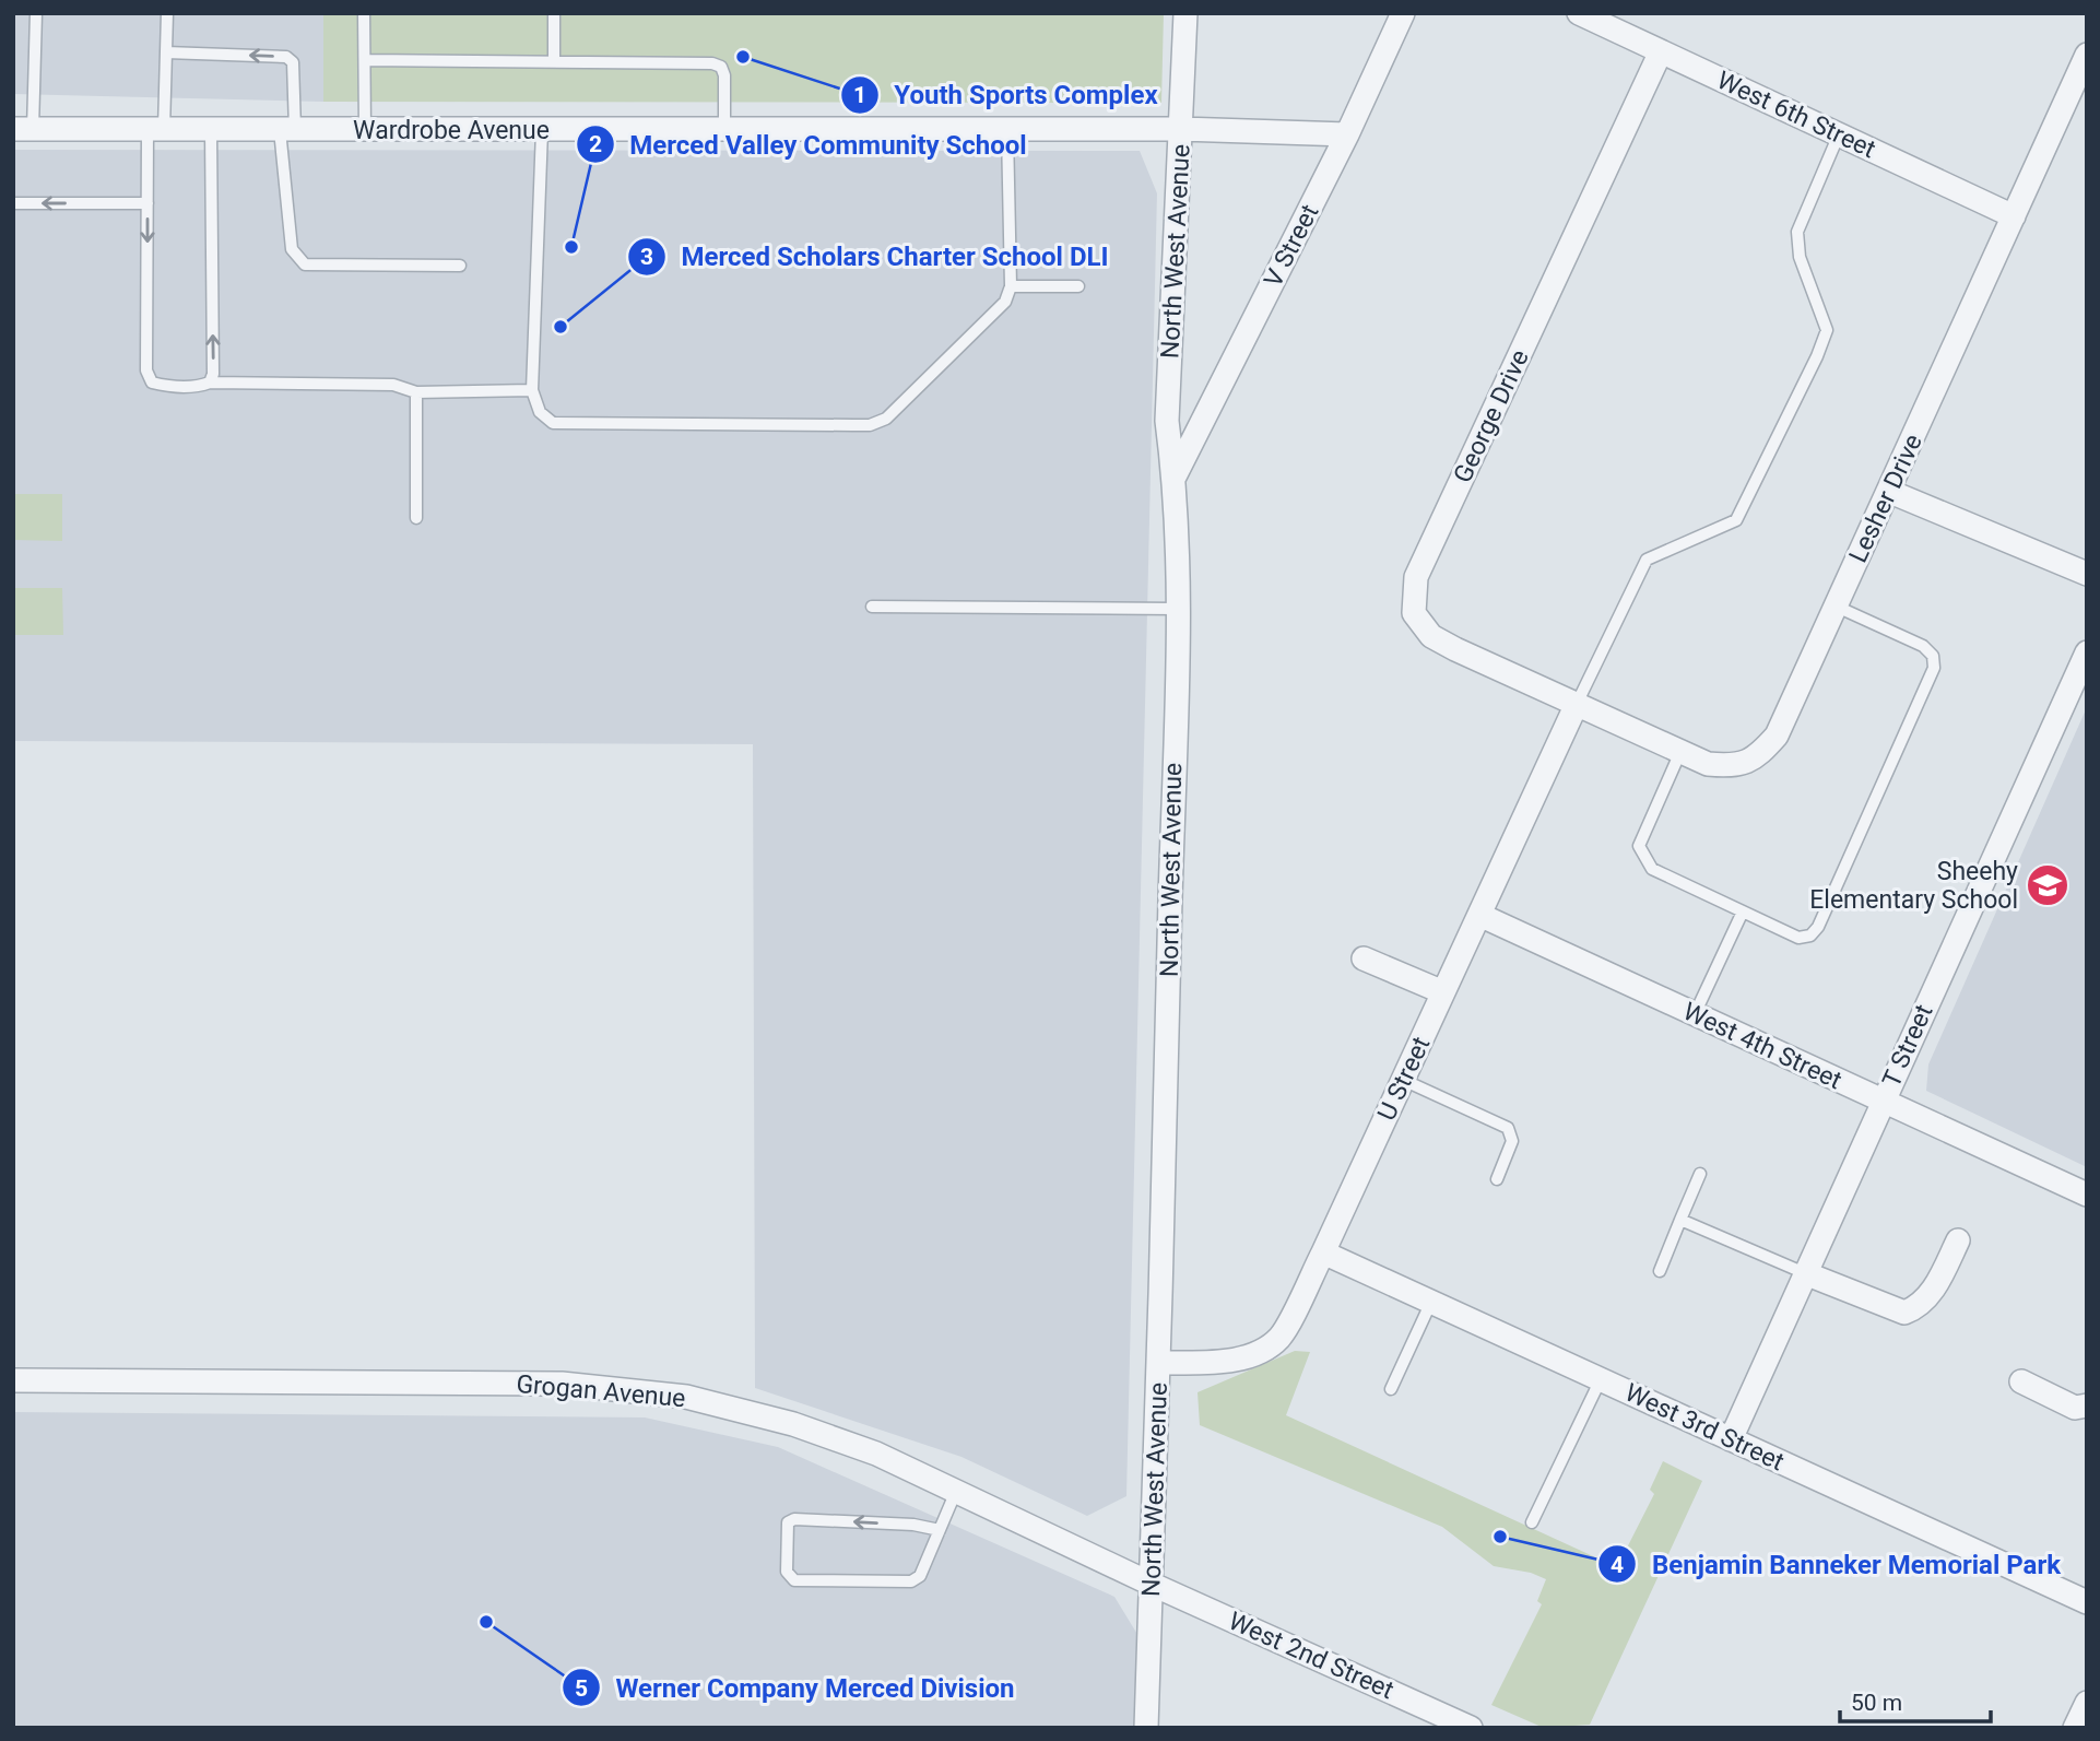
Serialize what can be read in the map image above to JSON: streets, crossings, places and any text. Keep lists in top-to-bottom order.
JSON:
{
  "streets": {
    "street": [
      "West 6th Street",
      "Wardrobe Avenue",
      "V Street",
      "North West Avenue",
      "George Drive",
      "Lesher Drive",
      "West 4th Street",
      "T Street",
      "U Street",
      "Grogan Avenue",
      "West 3rd Street",
      "West 2nd Street"
    ]
  },
  "crossings": [
    ["West 6th Street", "George Drive"],
    ["West 6th Street", "Lesher Drive"],
    ["Wardrobe Avenue", "V Street"],
    ["Wardrobe Avenue", "North West Avenue"],
    ["V Street", "North West Avenue"],
    ["North West Avenue", "U Street"],
    ["North West Avenue", "Grogan Avenue"],
    ["North West Avenue", "West 2nd Street"],
    ["George Drive", "Lesher Drive"],
    ["George Drive", "U Street"],
    ["Lesher Drive", "U Street"],
    ["West 4th Street", "T Street"],
    ["West 4th Street", "U Street"],
    ["T Street", "West 3rd Street"],
    ["U Street", "West 3rd Street"],
    ["Grogan Avenue", "West 2nd Street"]
  ],
  "places": {
    "other": [
      "Youth Sports Complex",
      "Merced Valley Community School",
      "Merced Scholars Charter School DLI",
      "Benjamin Banneker Memorial Park",
      "Werner Company Merced Division"
    ],
    "school or university": ["Sheehy Elementary School"]
  },
  "scale_bar": "50 m"
}
